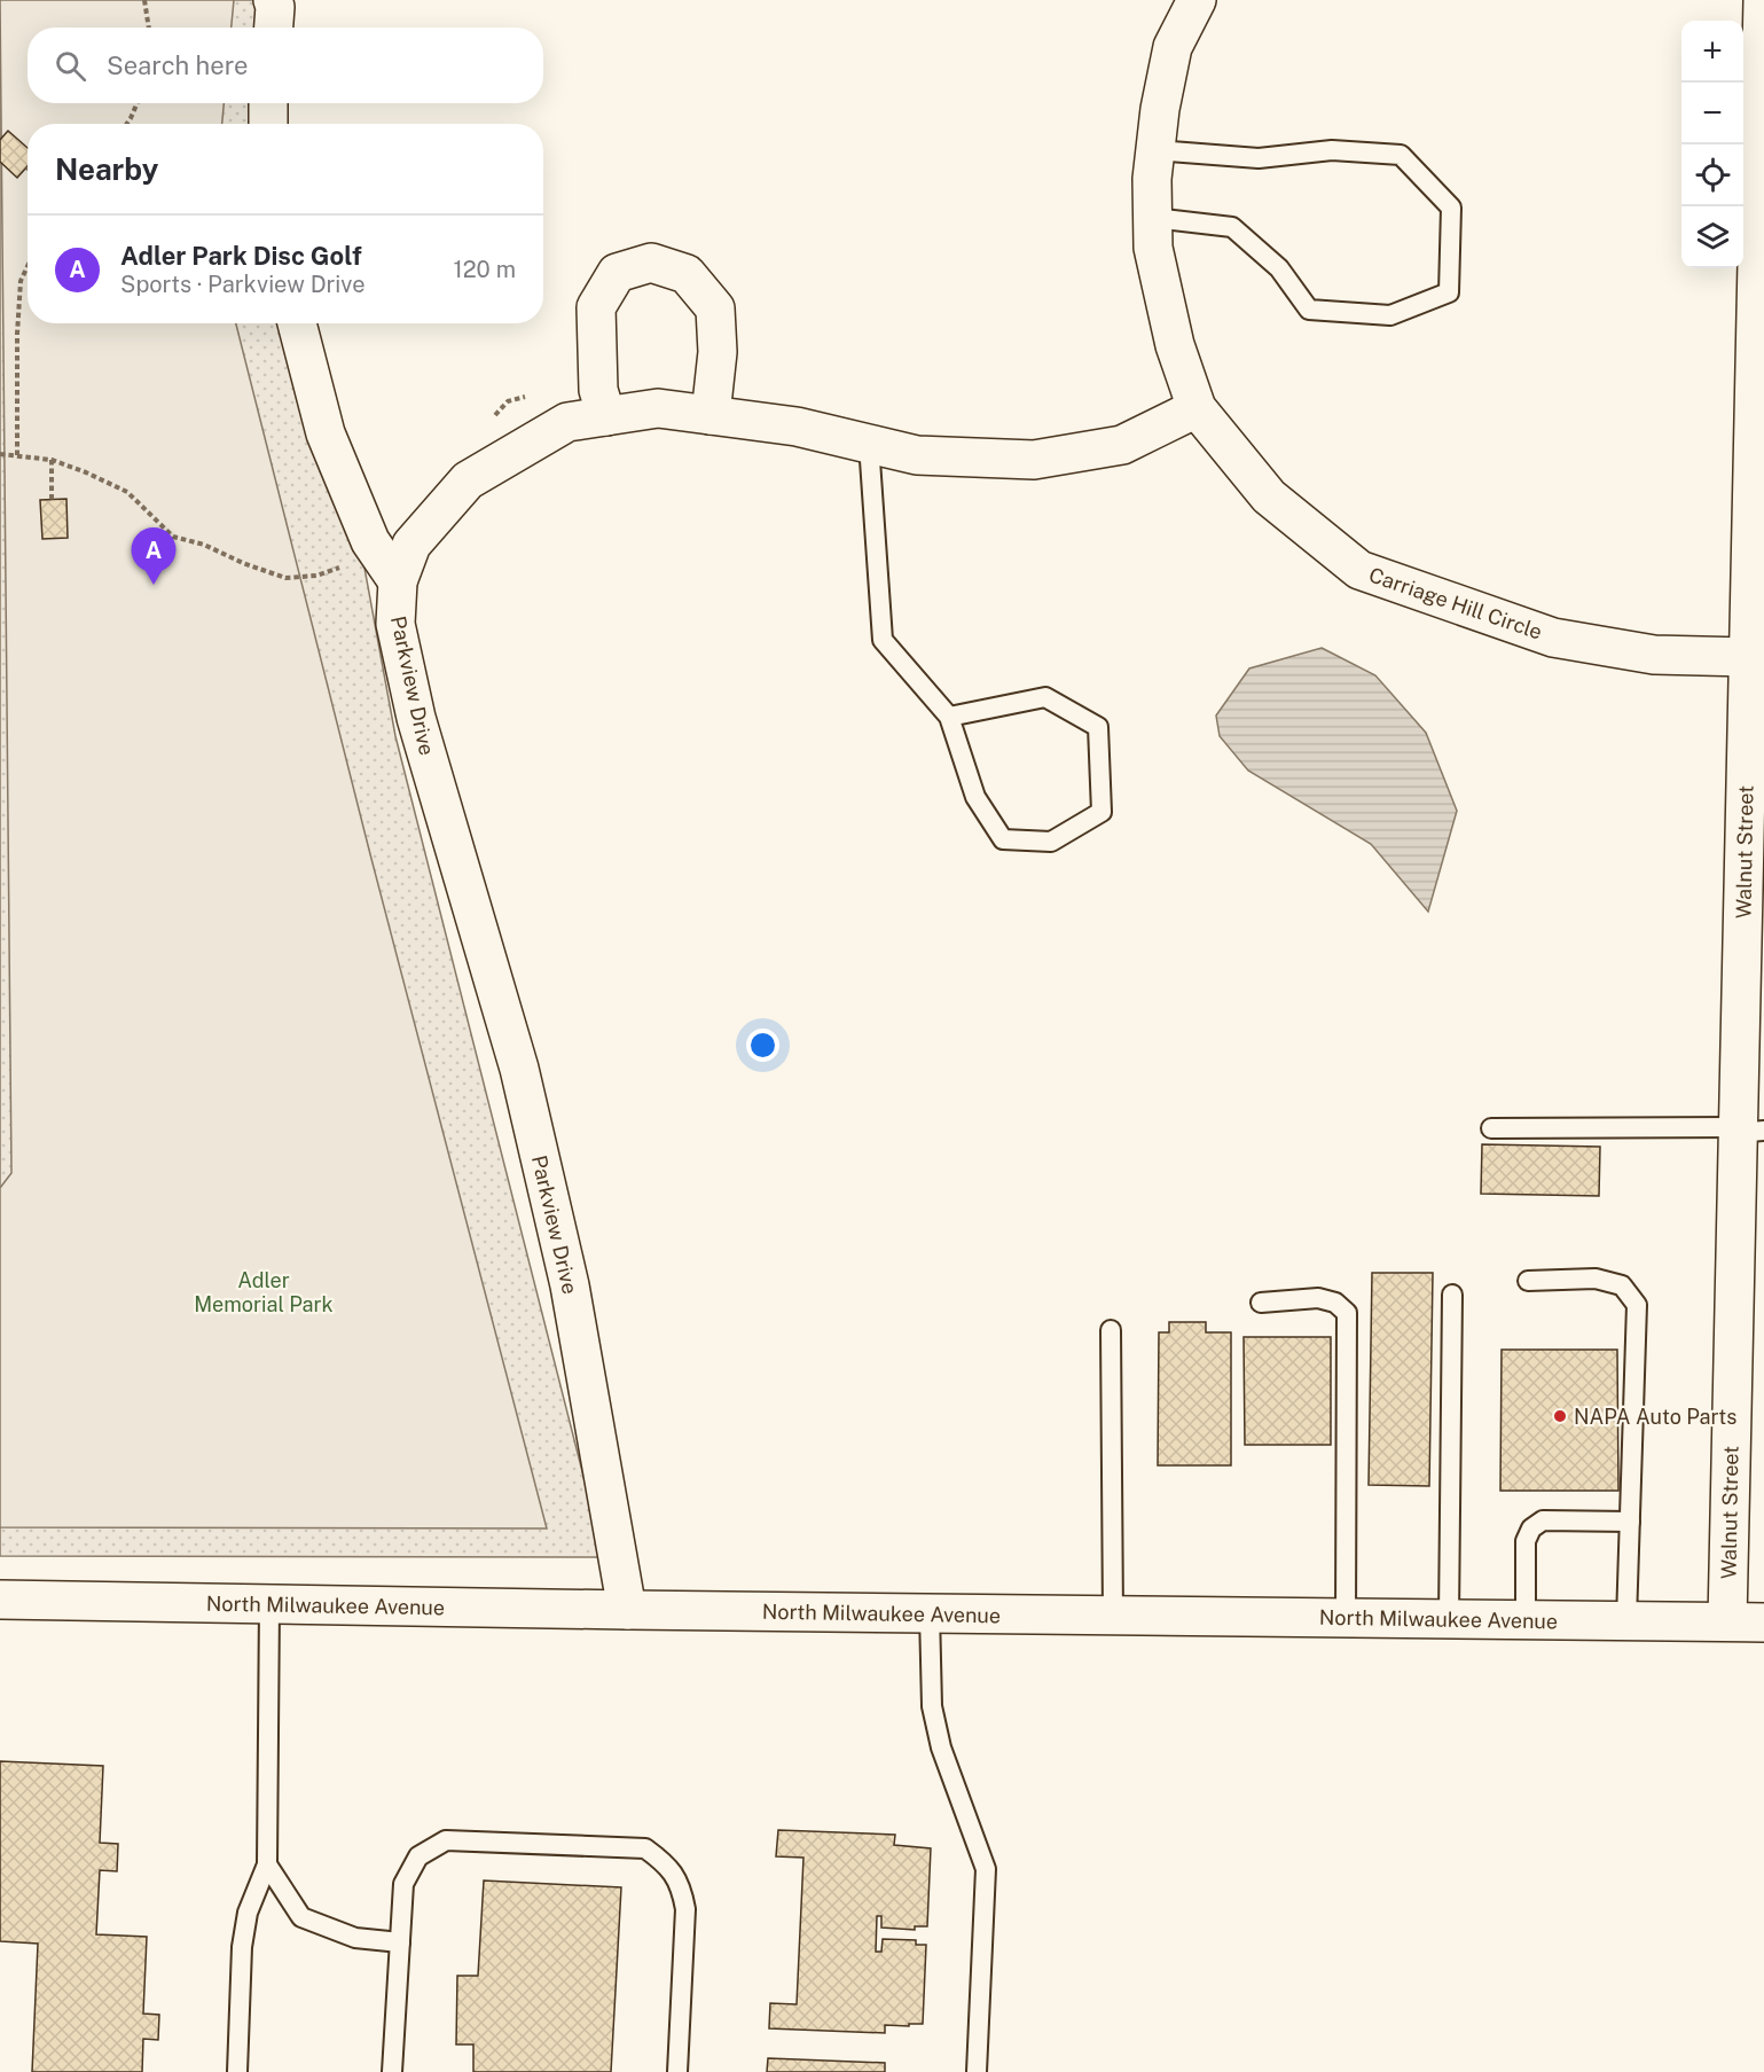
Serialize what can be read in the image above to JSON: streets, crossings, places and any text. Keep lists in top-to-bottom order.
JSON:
{
  "streets": {
    "street": [
      "Carriage Hill Circle",
      "Parkview Drive",
      "Walnut Street",
      "North Milwaukee Avenue"
    ]
  },
  "crossings": [
    ["Carriage Hill Circle", "Parkview Drive"],
    ["Carriage Hill Circle", "Walnut Street"],
    ["Parkview Drive", "North Milwaukee Avenue"],
    ["Walnut Street", "North Milwaukee Avenue"]
  ],
  "parks": ["Adler Memorial Park"],
  "places": ["NAPA Auto Parts"],
  "page": {
    "map_buttons": ["+", "−"],
    "search": "Search here",
    "heading": "Nearby",
    "list": [
      {
        "mark": "A",
        "name": "Adler Park Disc Golf",
        "note": "Sports · Parkview Drive",
        "value": "120 m"
      }
    ],
    "pins": "A"
  }
}
